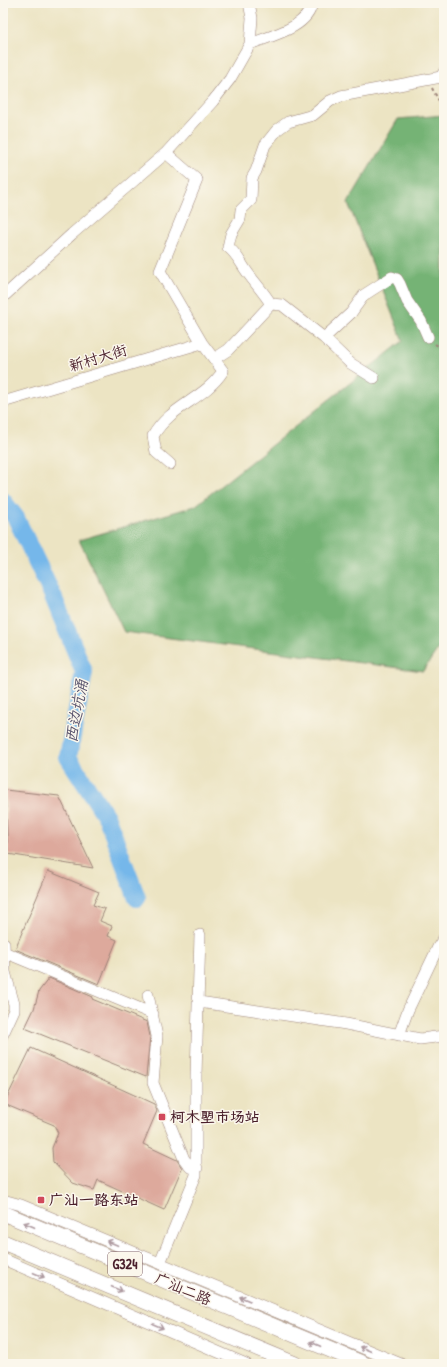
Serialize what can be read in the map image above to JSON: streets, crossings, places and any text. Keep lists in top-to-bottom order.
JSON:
{
  "streets": {
    "highway": ["G324", "广汕二路"],
    "street": ["新村大街"]
  },
  "water": ["西边坑涌"],
  "places": {
    "transit": ["柯木塱市场站", "广汕一路东站"]
  }
}
